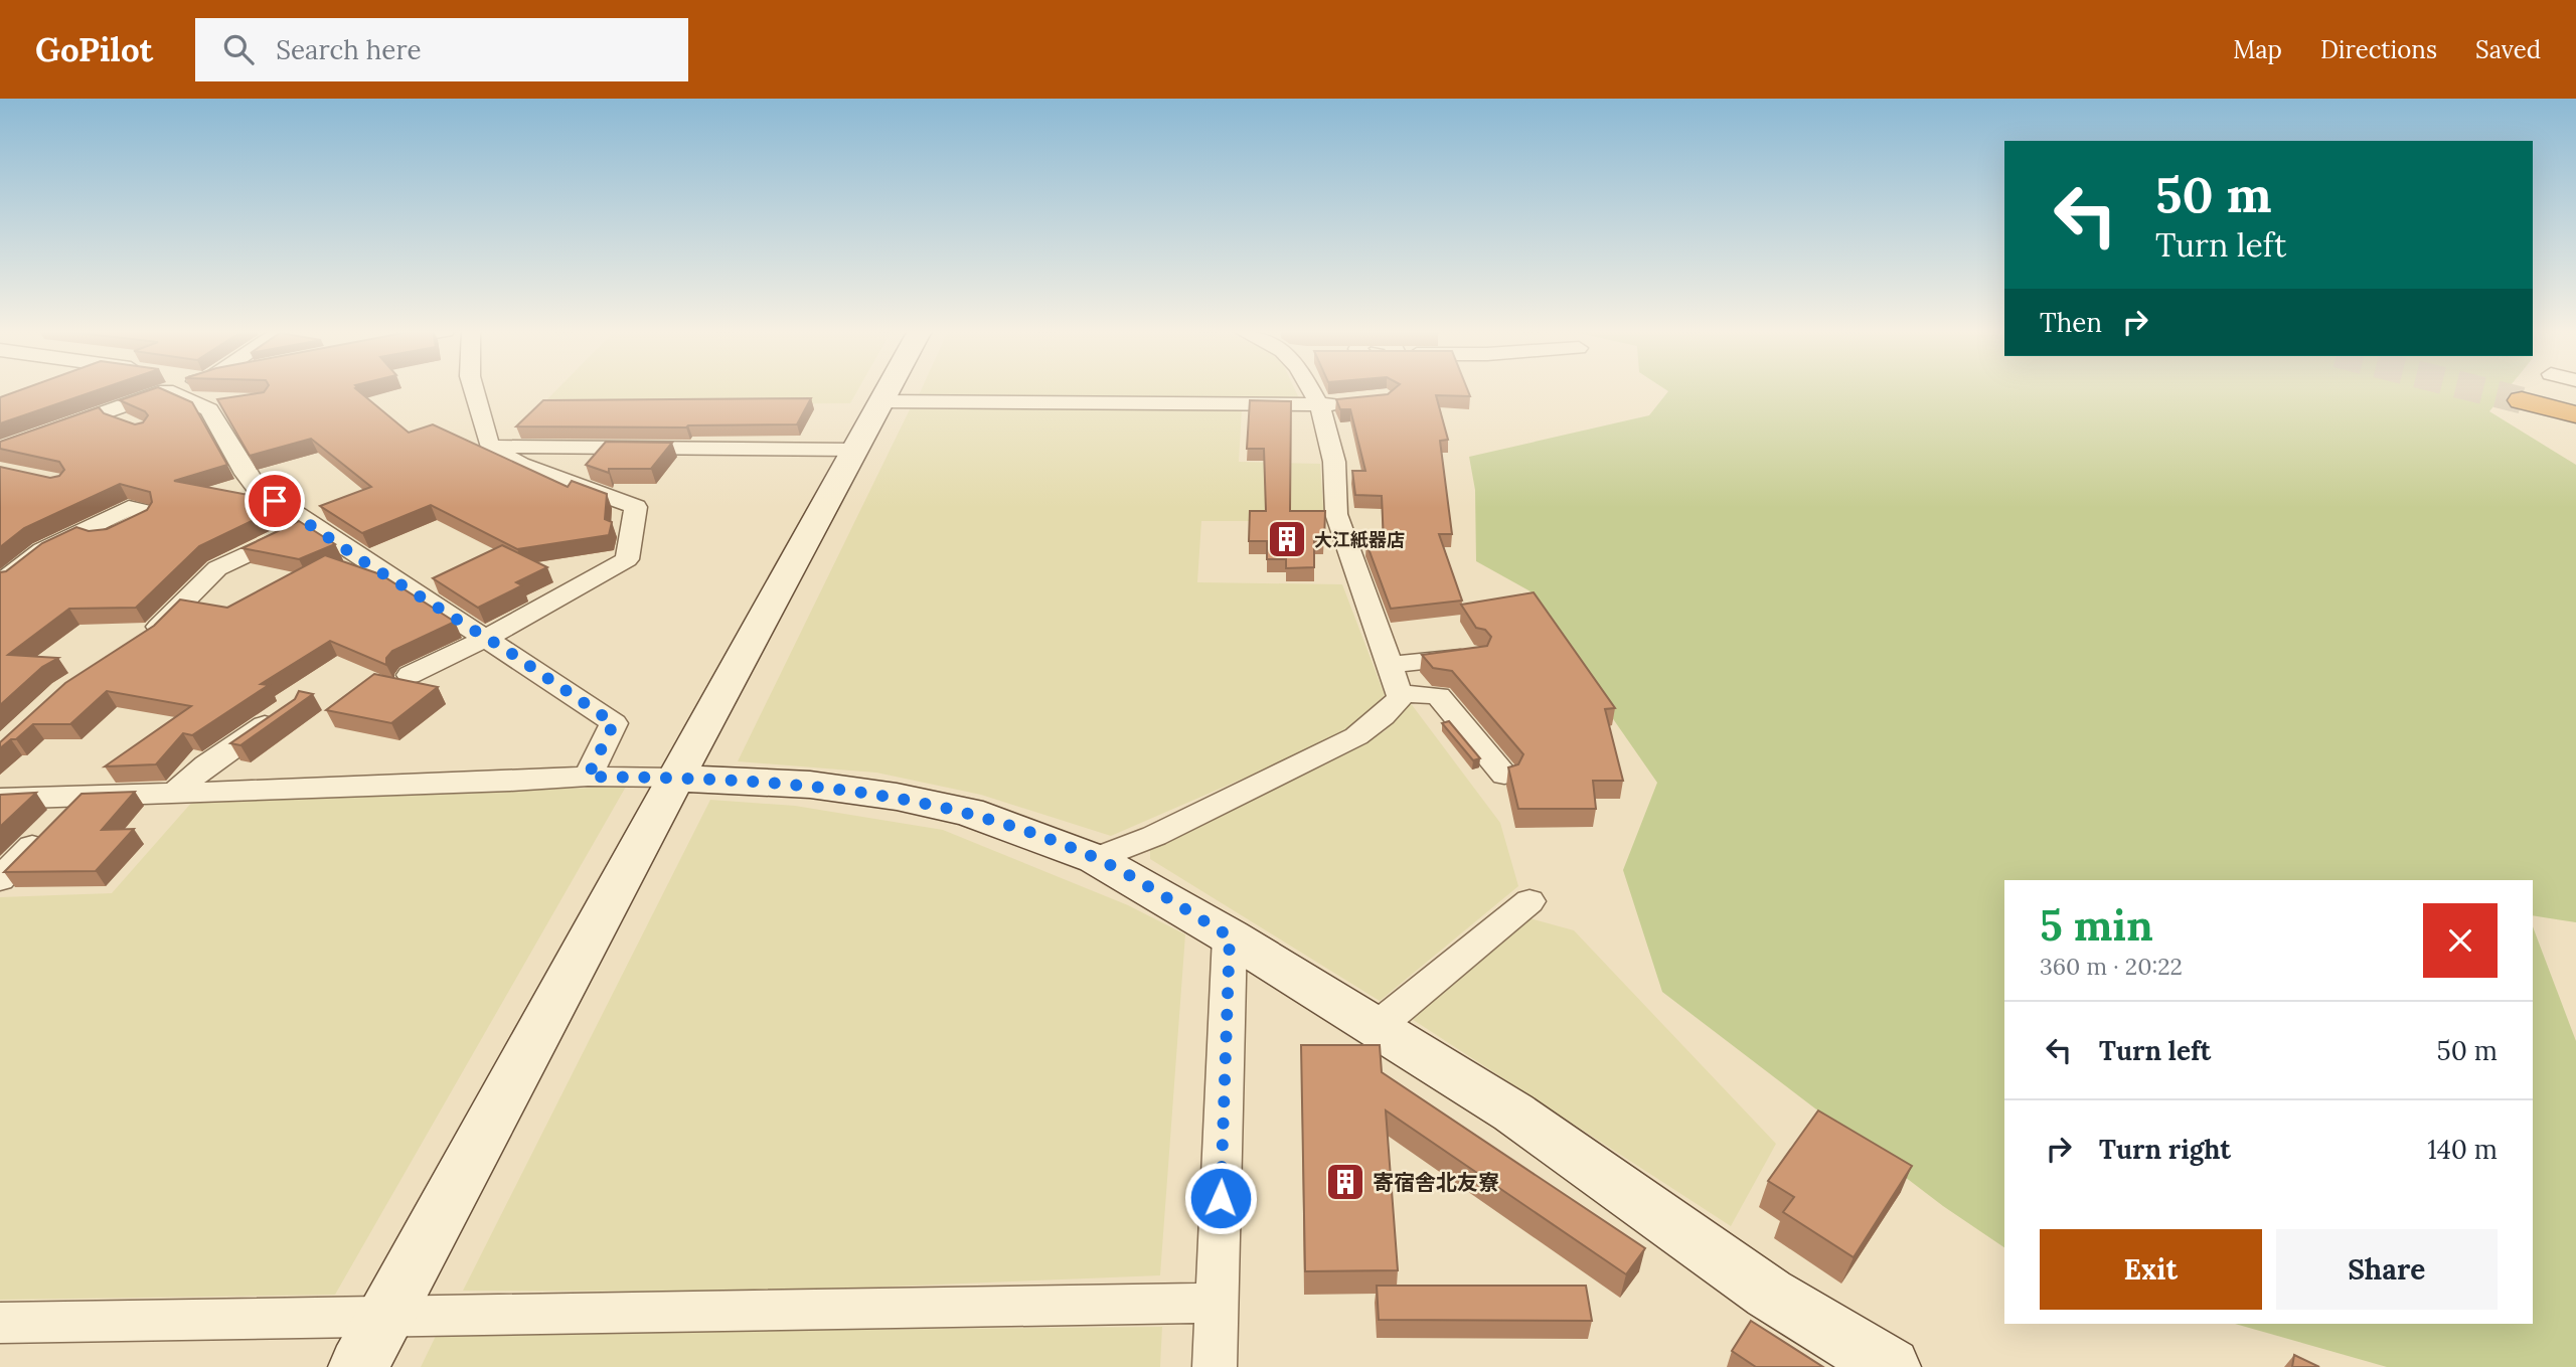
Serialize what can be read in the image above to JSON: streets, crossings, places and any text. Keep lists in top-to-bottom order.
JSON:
{
  "places": {
    "building": ["大江紙器店", "寄宿舎北友寮"]
  },
  "page": {
    "header": "GoPilot",
    "search": "Search here",
    "nav": ["Map", "Directions", "Saved"],
    "turn": ["50 m", "Turn left"],
    "then": "Then",
    "heading": ["5 min", "360 m · 20:22"],
    "list": [
      {
        "name": "Turn left",
        "value": "50 m"
      },
      {
        "name": "Turn right",
        "value": "140 m"
      }
    ],
    "buttons": ["Exit", "Share"]
  }
}
